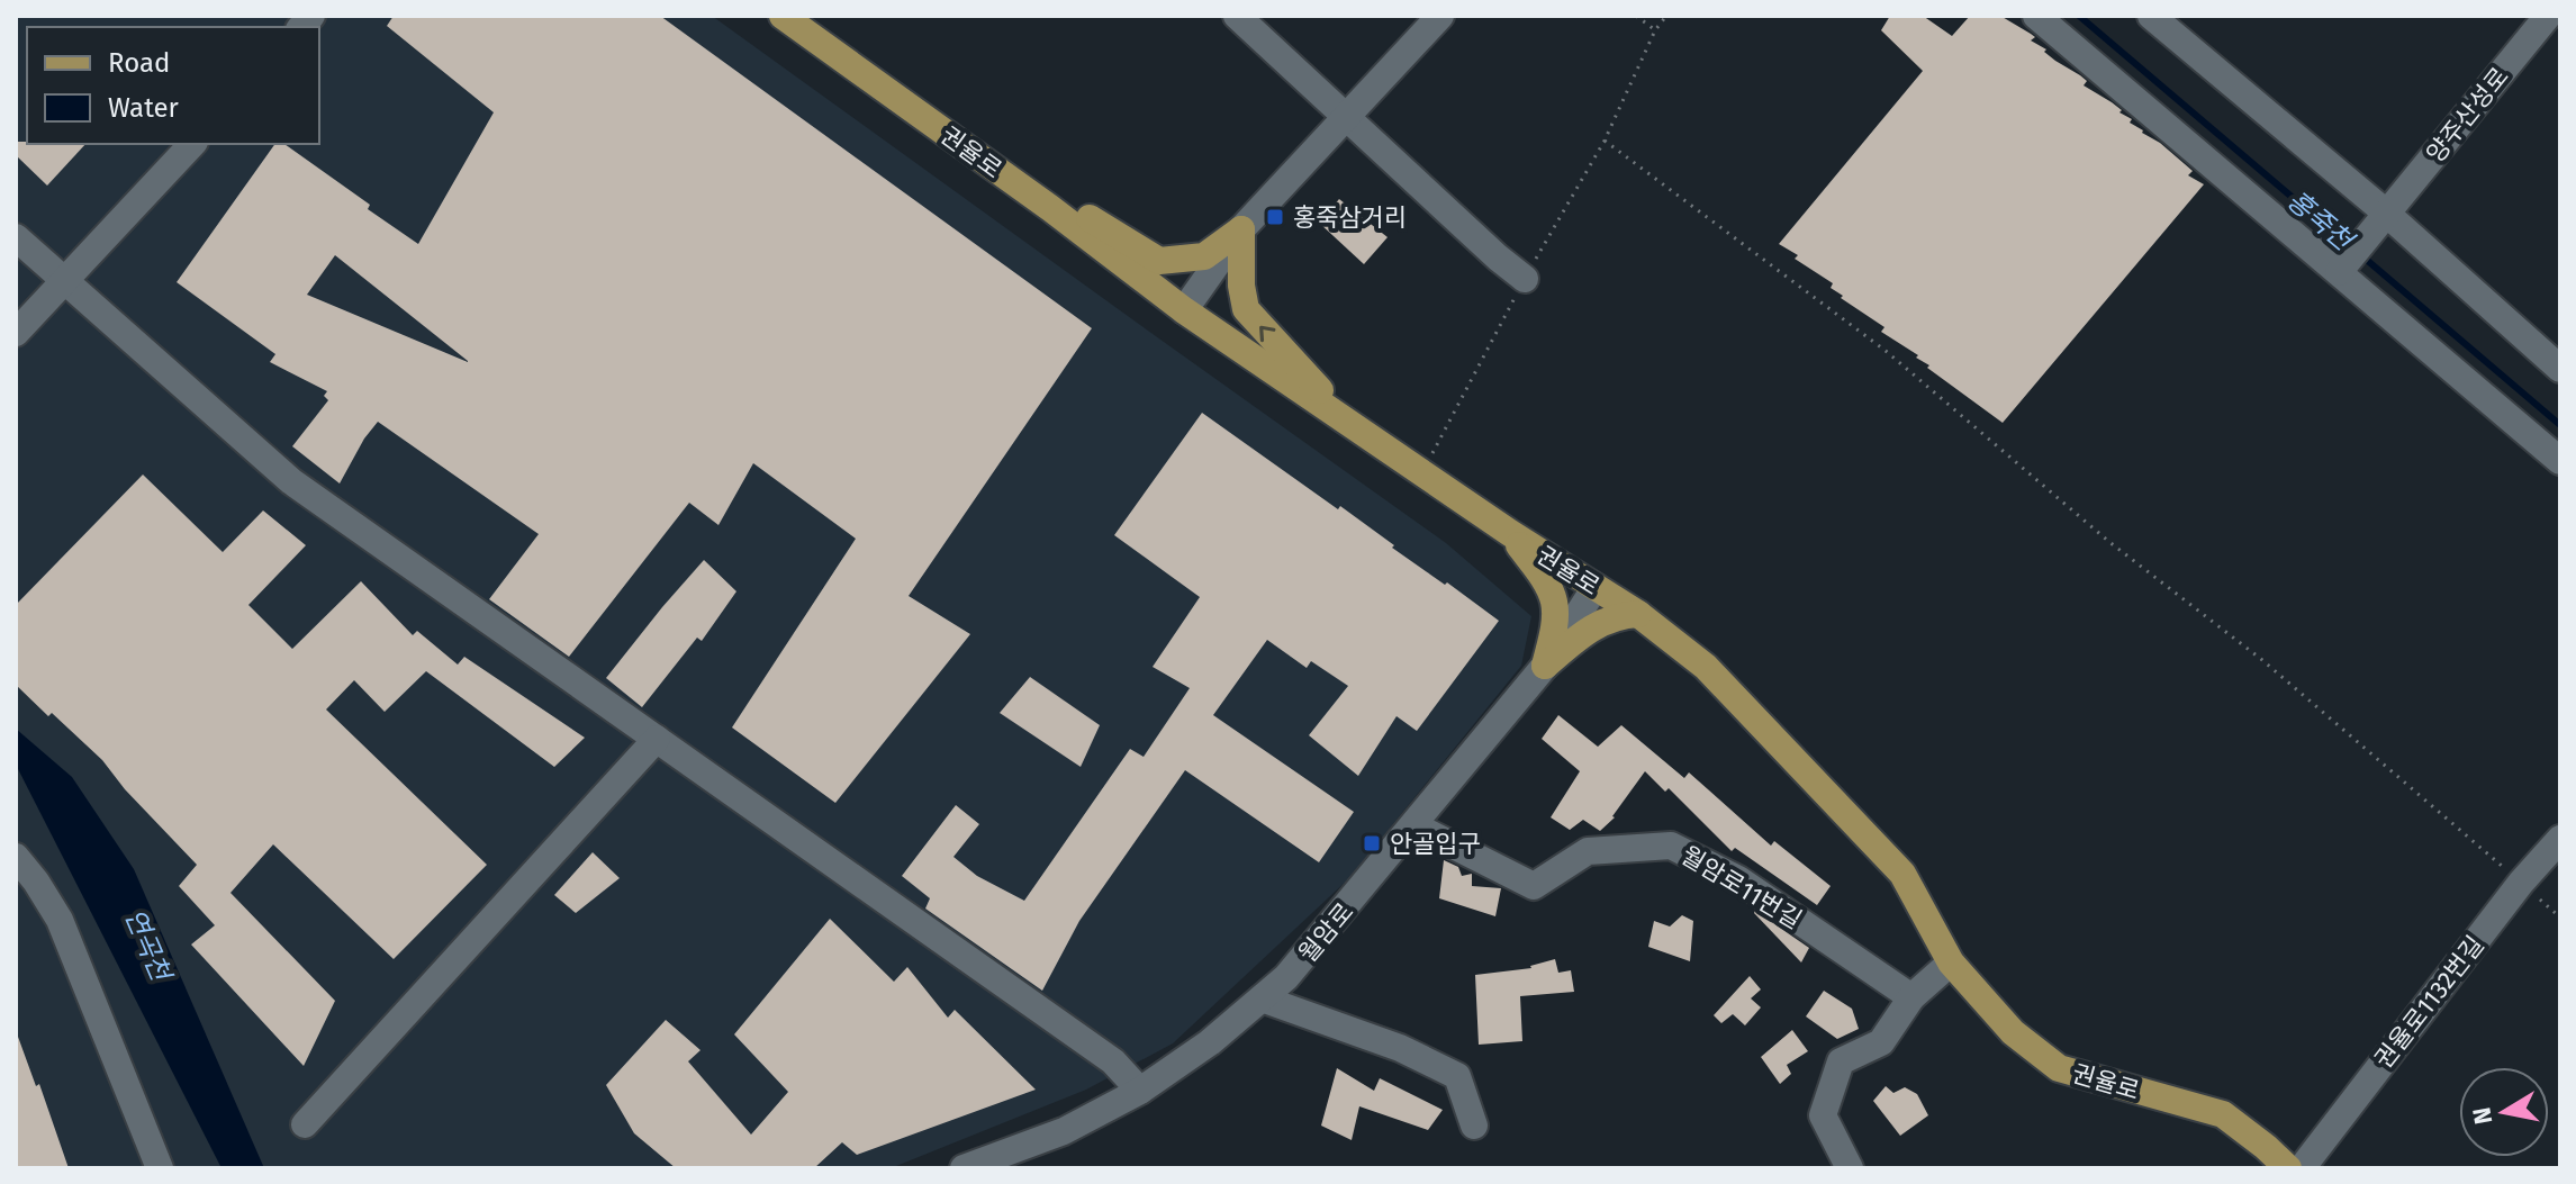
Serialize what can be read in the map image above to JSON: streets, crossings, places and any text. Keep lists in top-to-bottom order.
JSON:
{
  "streets": {
    "main road": ["권율로"],
    "street": [
      "양주산성로",
      "월암로11번길",
      "월암로",
      "권율로1132번길"
    ]
  },
  "crossings": [
    ["권율로", "월암로"],
    ["월암로11번길", "월암로"]
  ],
  "water": ["홍죽천", "연곡천"],
  "places": {
    "transit": ["홍죽삼거리", "안골입구"]
  },
  "legend": ["Road", "Water"],
  "north": "left"
}
